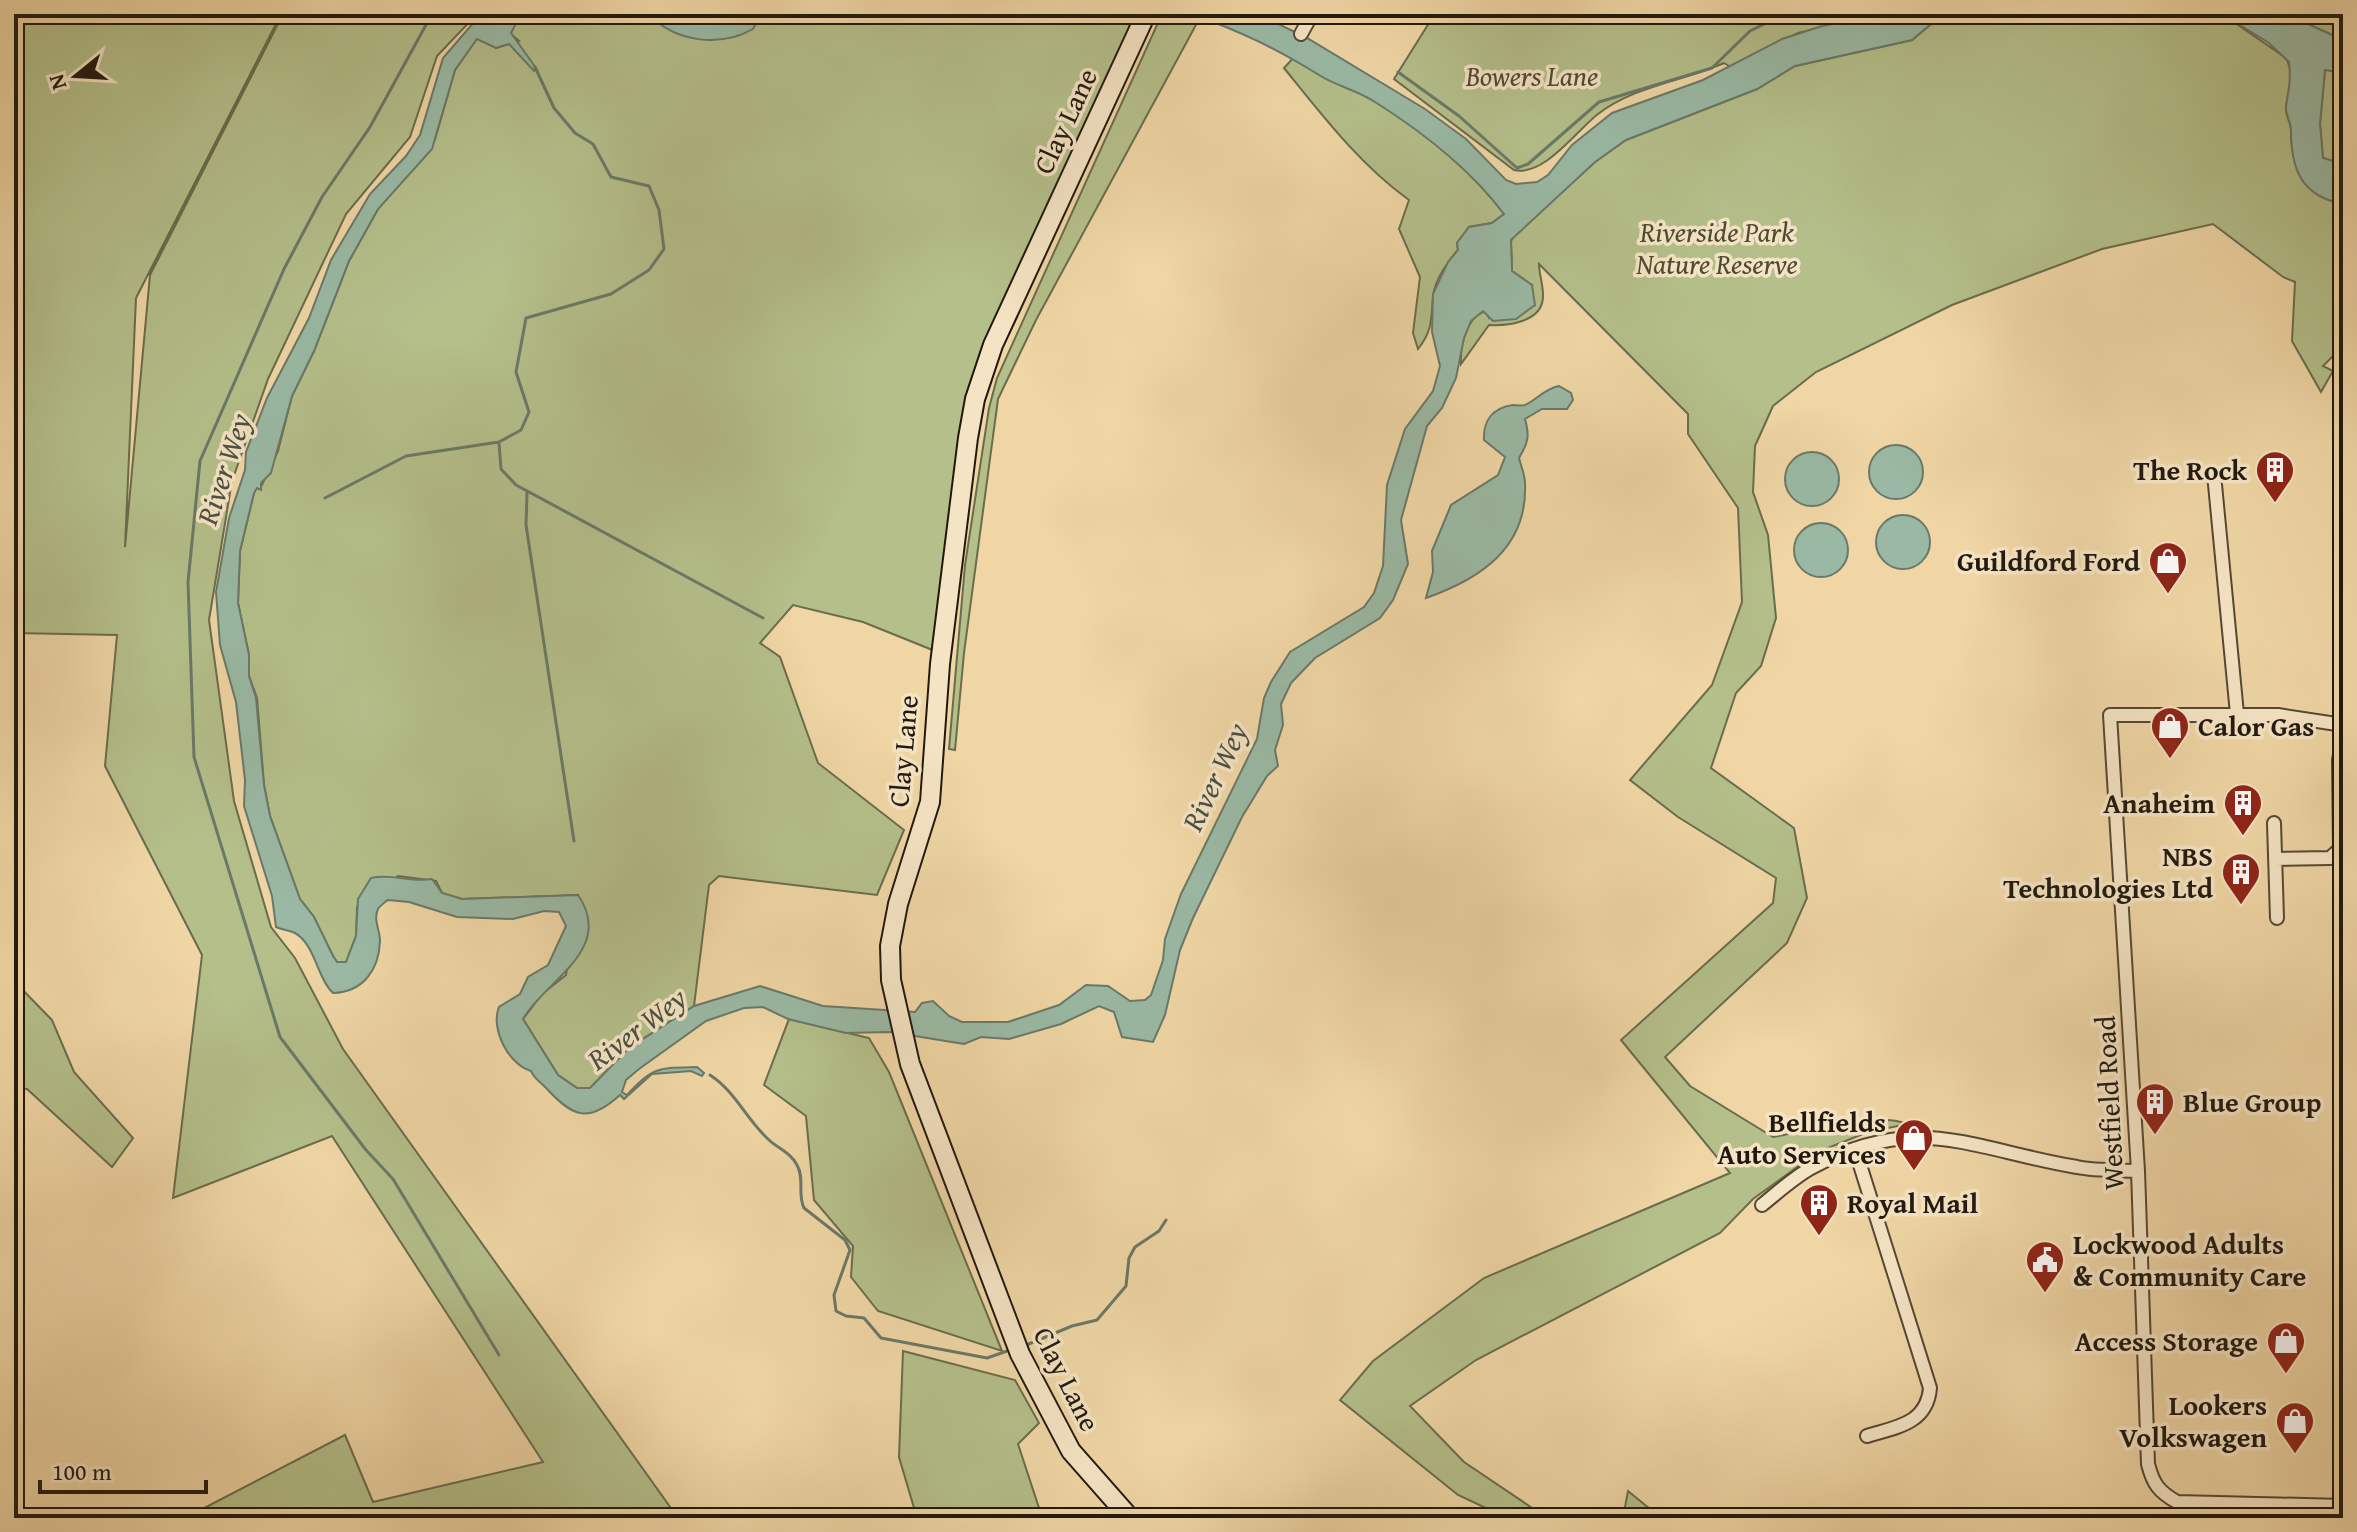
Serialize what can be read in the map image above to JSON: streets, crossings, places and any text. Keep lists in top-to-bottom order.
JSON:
{
  "streets": {
    "street": ["Clay Lane", "Westfield Road"]
  },
  "water": ["River Wey"],
  "parks": ["Bowers Lane", "Riverside Park Nature Reserve"],
  "places": {
    "building": [
      "The Rock",
      "Anaheim",
      "NBS Technologies Ltd",
      "Blue Group",
      "Royal Mail"
    ],
    "shop": [
      "Guildford Ford",
      "Calor Gas",
      "Bellfields Auto Services",
      "Access Storage",
      "Lookers Volkswagen"
    ],
    "public building": ["Lockwood Adults & Community Care"]
  },
  "scale_bar": "100 m",
  "north": "left"
}
